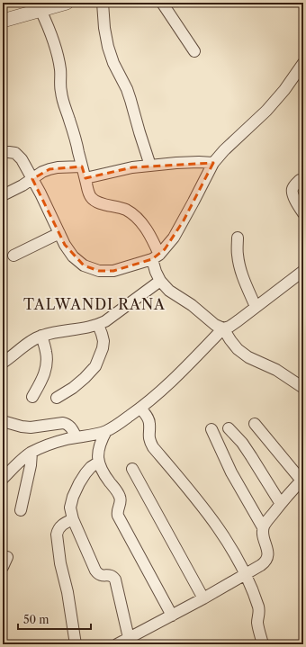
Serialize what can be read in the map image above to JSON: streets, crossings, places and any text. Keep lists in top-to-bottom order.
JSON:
{
  "districts": ["TALWANDI RANA"],
  "scale_bar": "50 m"
}
